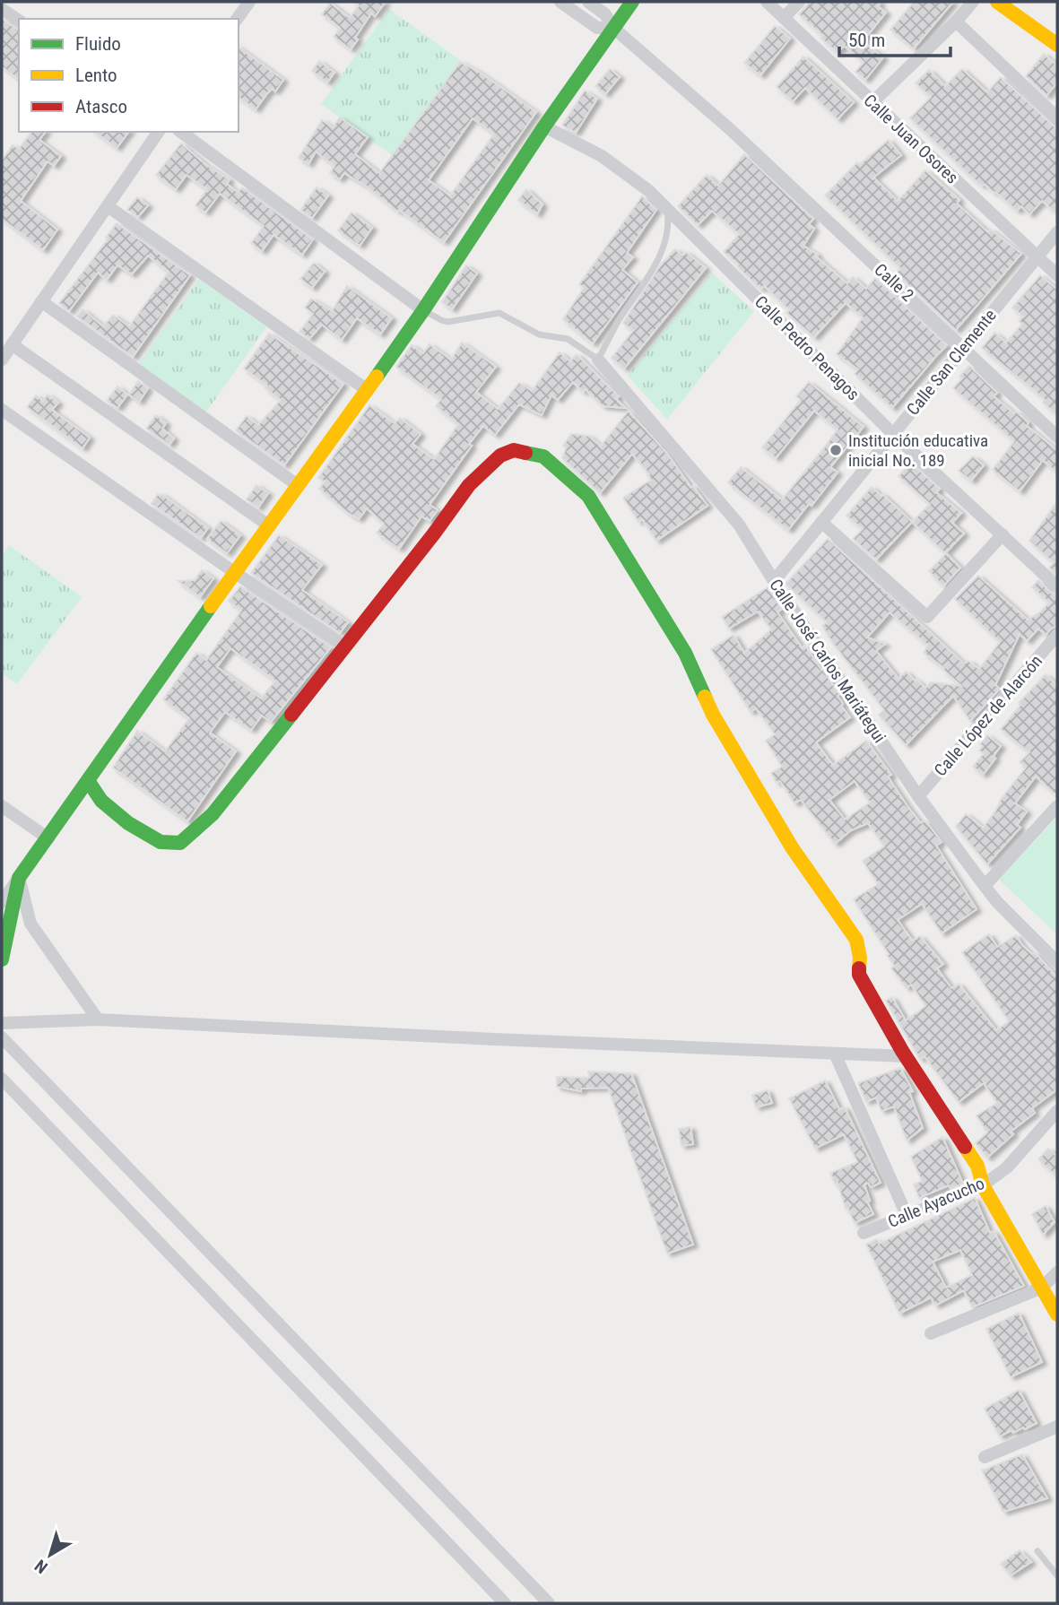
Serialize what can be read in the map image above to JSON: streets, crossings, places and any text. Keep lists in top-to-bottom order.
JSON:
{
  "streets": {
    "street": [
      "Calle Juan Osores",
      "Calle 2",
      "Calle Pedro Penagos",
      "Calle San Clemente",
      "Calle José Carlos Mariátegui",
      "Calle López de Alarcón",
      "Calle Ayacucho"
    ]
  },
  "crossings": [
    ["Calle Juan Osores", "Calle San Clemente"],
    ["Calle 2", "Calle San Clemente"],
    ["Calle Pedro Penagos", "Calle San Clemente"],
    ["Calle San Clemente", "Calle José Carlos Mariátegui"],
    ["Calle José Carlos Mariátegui", "Calle López de Alarcón"]
  ],
  "places": ["Institución educativa inicial No. 189"],
  "legend": ["Fluido", "Lento", "Atasco"],
  "scale_bar": "50 m",
  "north": "bottom left"
}
